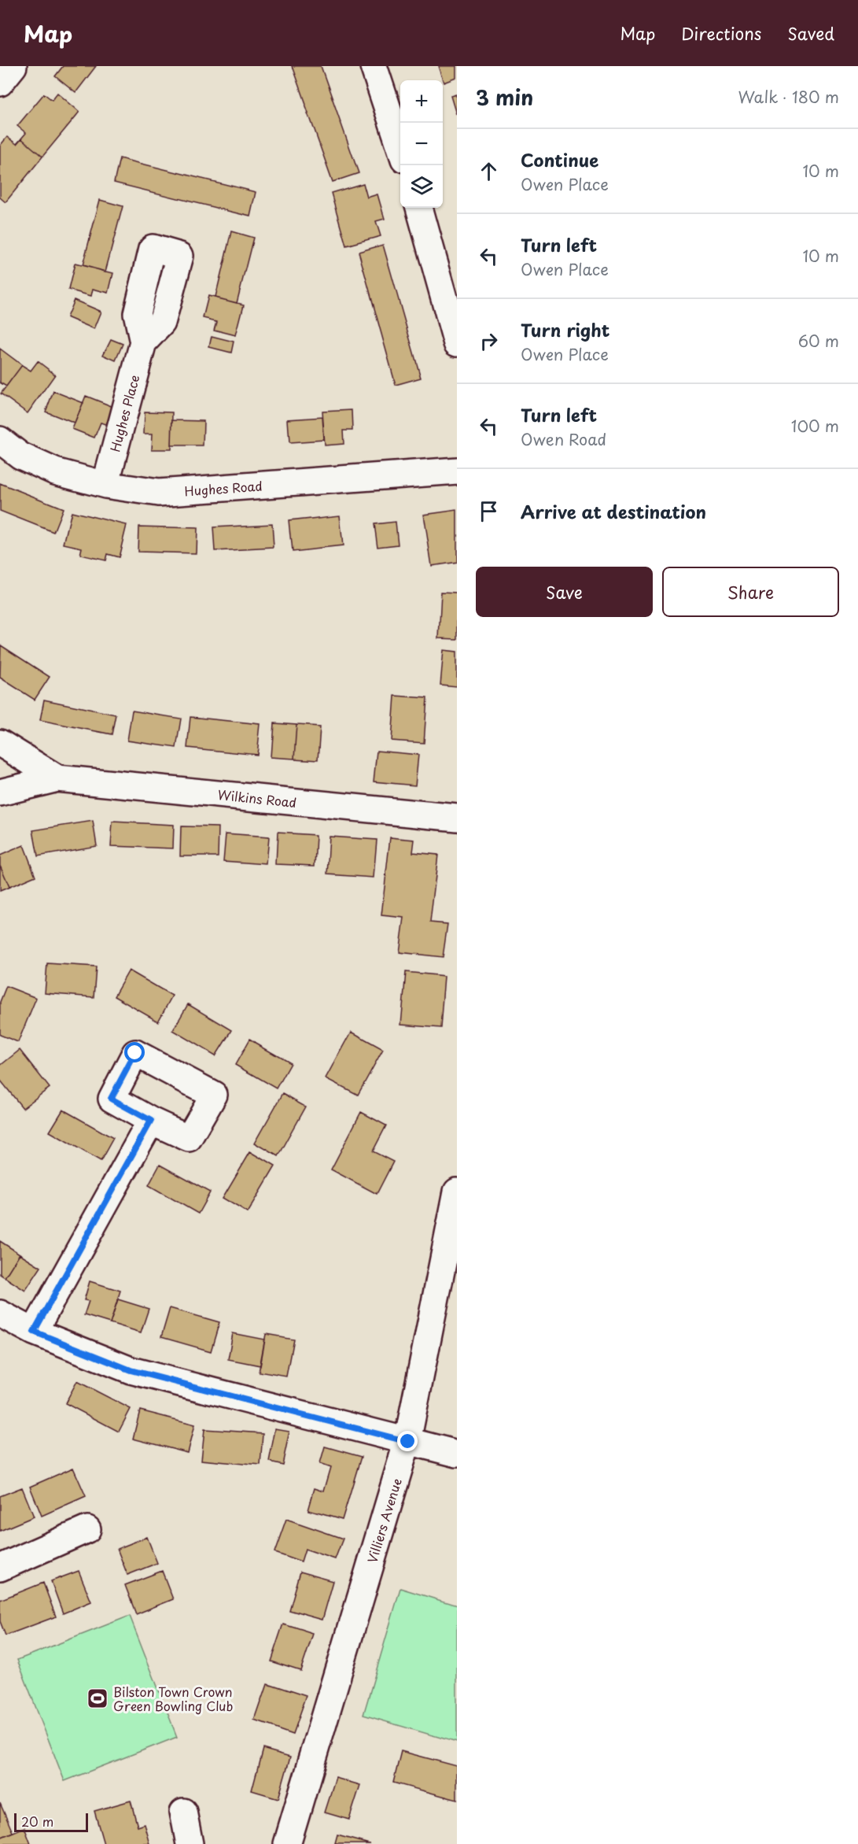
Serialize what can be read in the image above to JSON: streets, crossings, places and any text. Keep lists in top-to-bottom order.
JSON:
{
  "streets": {
    "street": [
      "Hughes Place",
      "Hughes Road",
      "Wilkins Road",
      "Villiers Avenue"
    ]
  },
  "crossings": [
    ["Hughes Place", "Hughes Road"]
  ],
  "places": {
    "sports": ["Bilston Town Crown Green Bowling Club"]
  },
  "scale_bar": "20 m",
  "page": {
    "header": "Map",
    "nav": ["Map", "Directions", "Saved"],
    "heading": ["3 min", "Walk · 180 m"],
    "map_buttons": ["+", "−"],
    "list": [
      ["Continue", "Owen Place", "10 m"],
      ["Turn left", "Owen Place", "10 m"],
      ["Turn right", "Owen Place", "60 m"],
      ["Turn left", "Owen Road", "100 m"],
      "Arrive at destination"
    ],
    "buttons": ["Save", "Share"],
    "scale": "20 m"
  }
}
